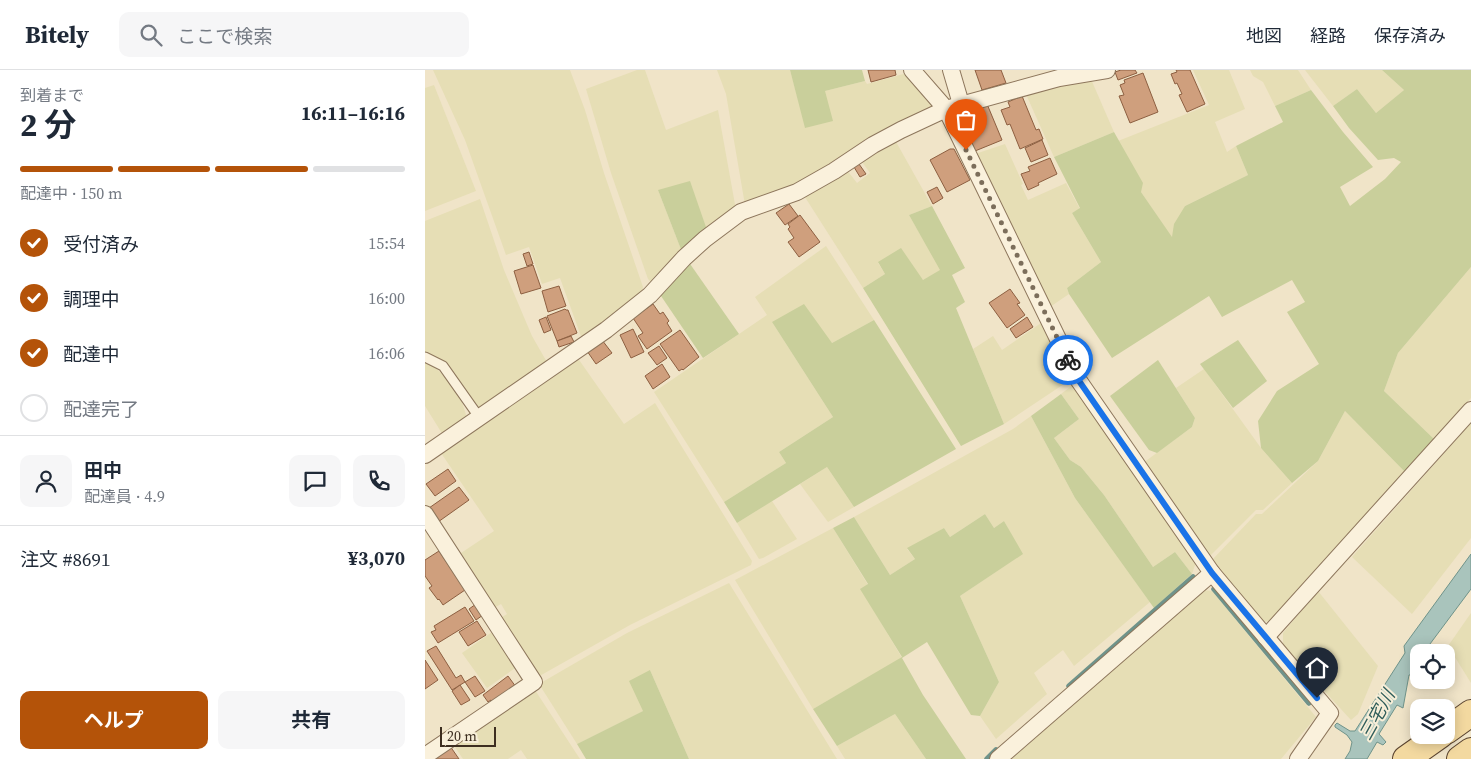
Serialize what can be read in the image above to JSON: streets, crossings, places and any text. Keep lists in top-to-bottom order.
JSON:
{
  "water": ["三宅川"],
  "scale_bar": "20 m",
  "page": {
    "header": "Bitely",
    "search": "ここで検索",
    "nav": ["地図", "経路", "保存済み"],
    "heading": ["2 分", "到着まで", "16:11–16:16"],
    "panel": [
      "田中",
      "配達員 · 4.9",
      "注文 #8691",
      "¥3,070"
    ],
    "bar": "配達中 · 150 m",
    "list": [
      ["受付済み", "15:54"],
      ["調理中", "16:00"],
      ["配達中", "16:06"],
      "配達完了"
    ],
    "buttons": ["ヘルプ", "共有"],
    "scale": "20 m"
  }
}
